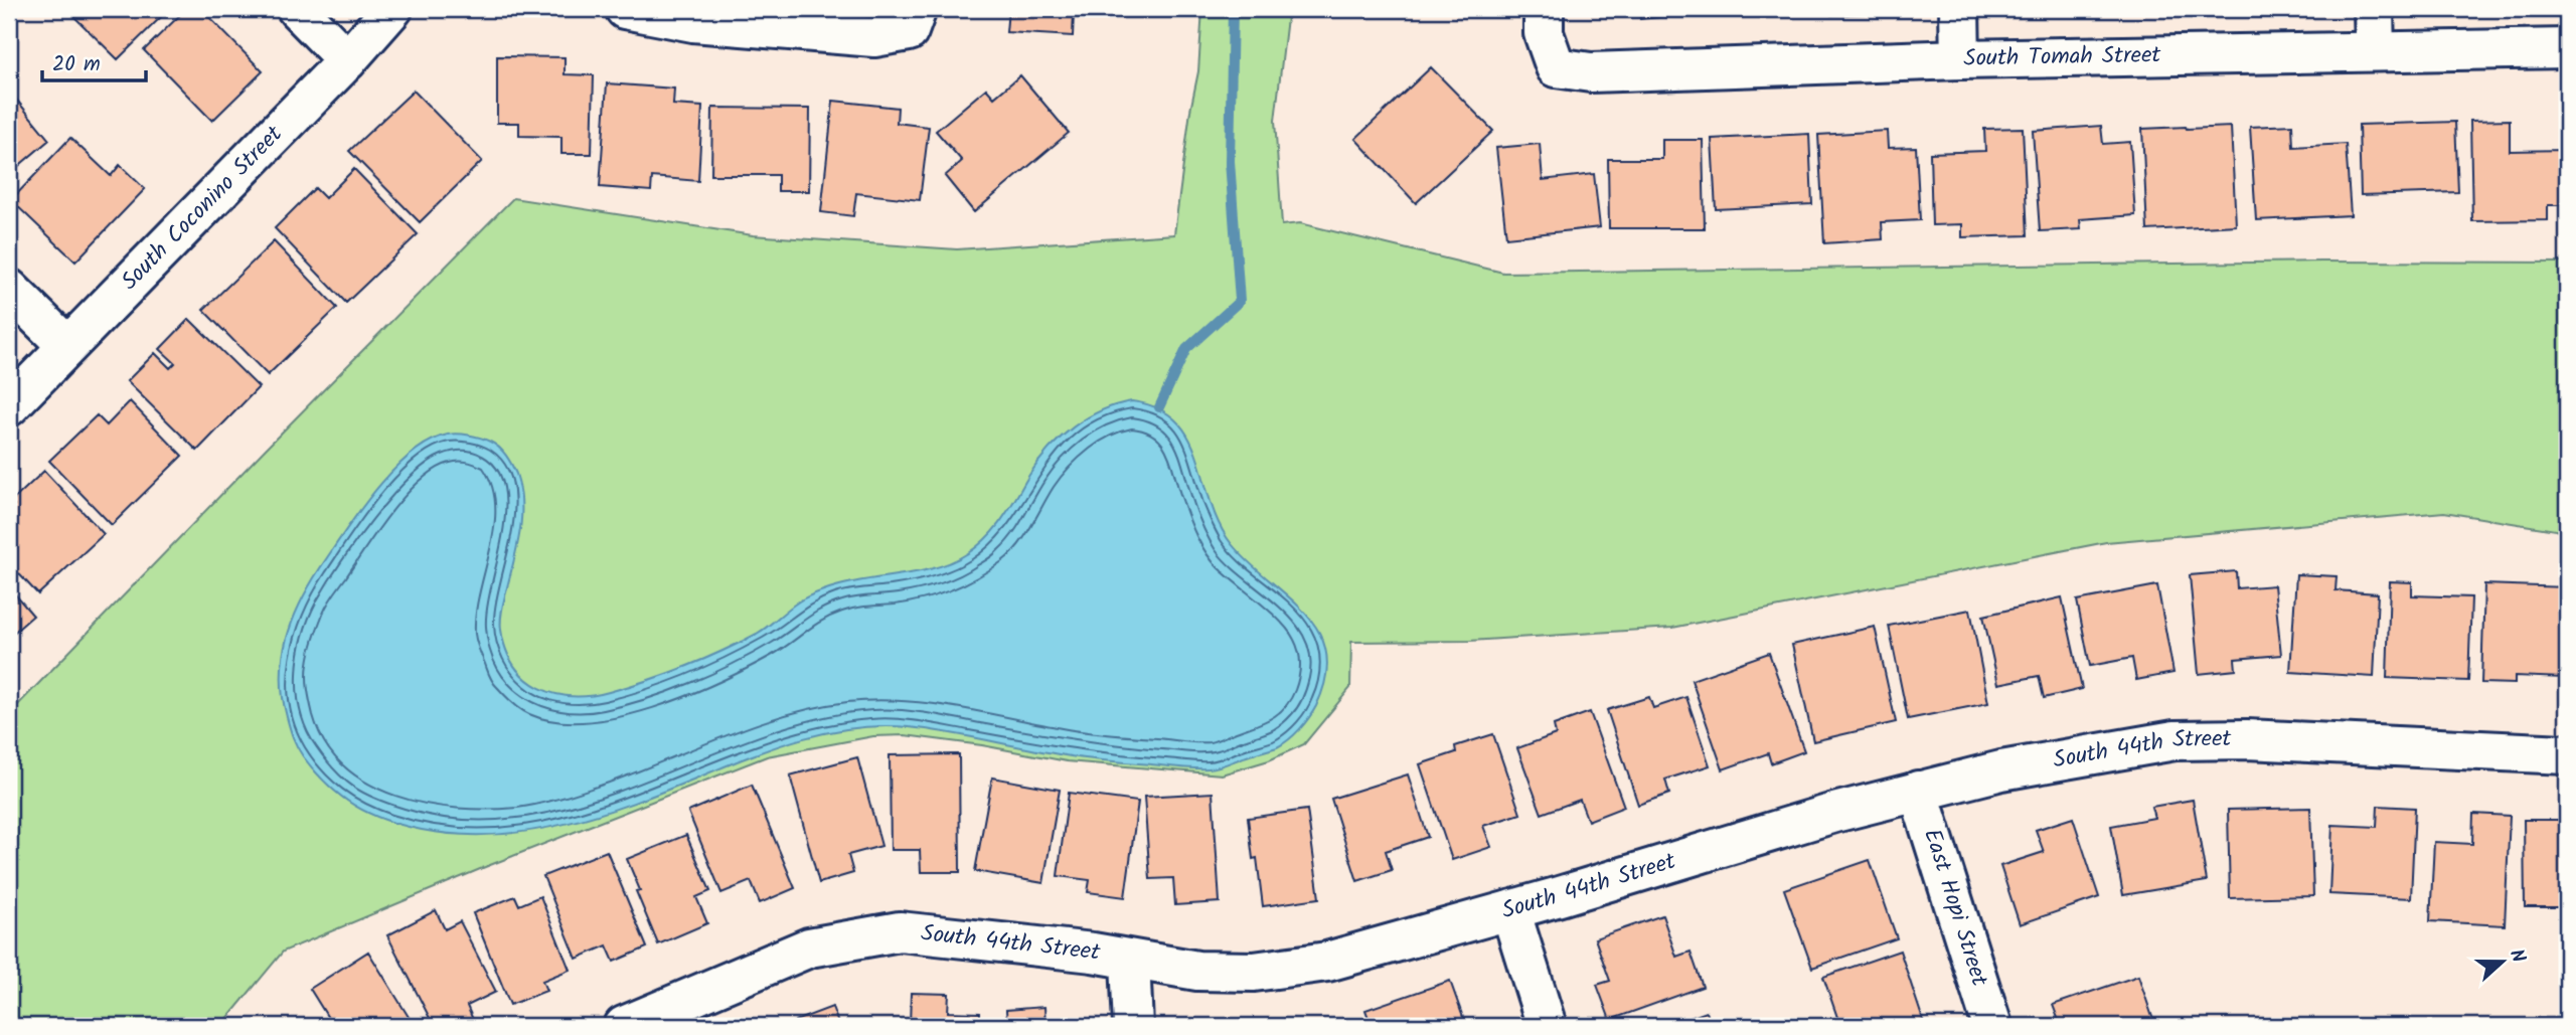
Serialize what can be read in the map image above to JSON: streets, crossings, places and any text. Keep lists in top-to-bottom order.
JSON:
{
  "streets": {
    "street": [
      "South Tomah Street",
      "South Coconino Street",
      "South 44th Street",
      "East Hopi Street"
    ]
  },
  "crossings": [
    ["South 44th Street", "East Hopi Street"]
  ],
  "scale_bar": "20 m",
  "north": "right"
}
